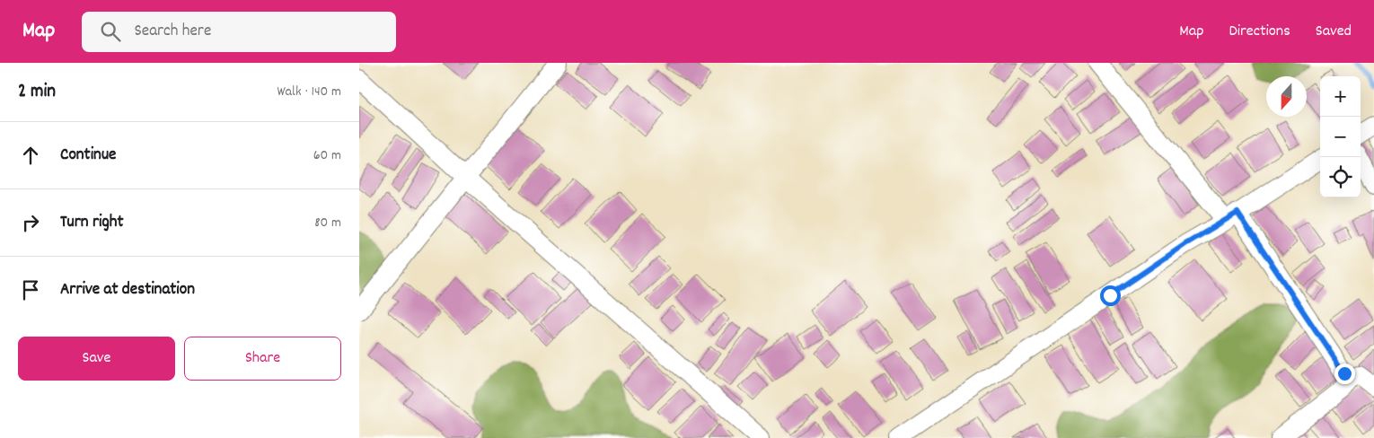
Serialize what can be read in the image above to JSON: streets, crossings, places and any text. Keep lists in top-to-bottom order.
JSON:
{
  "north": "bottom",
  "page": {
    "header": "Map",
    "search": "Search here",
    "nav": ["Map", "Directions", "Saved"],
    "heading": ["2 min", "Walk · 140 m"],
    "map_buttons": ["+", "−"],
    "list": [
      ["Continue", "60 m"],
      ["Turn right", "80 m"],
      "Arrive at destination"
    ],
    "buttons": ["Save", "Share"]
  }
}
